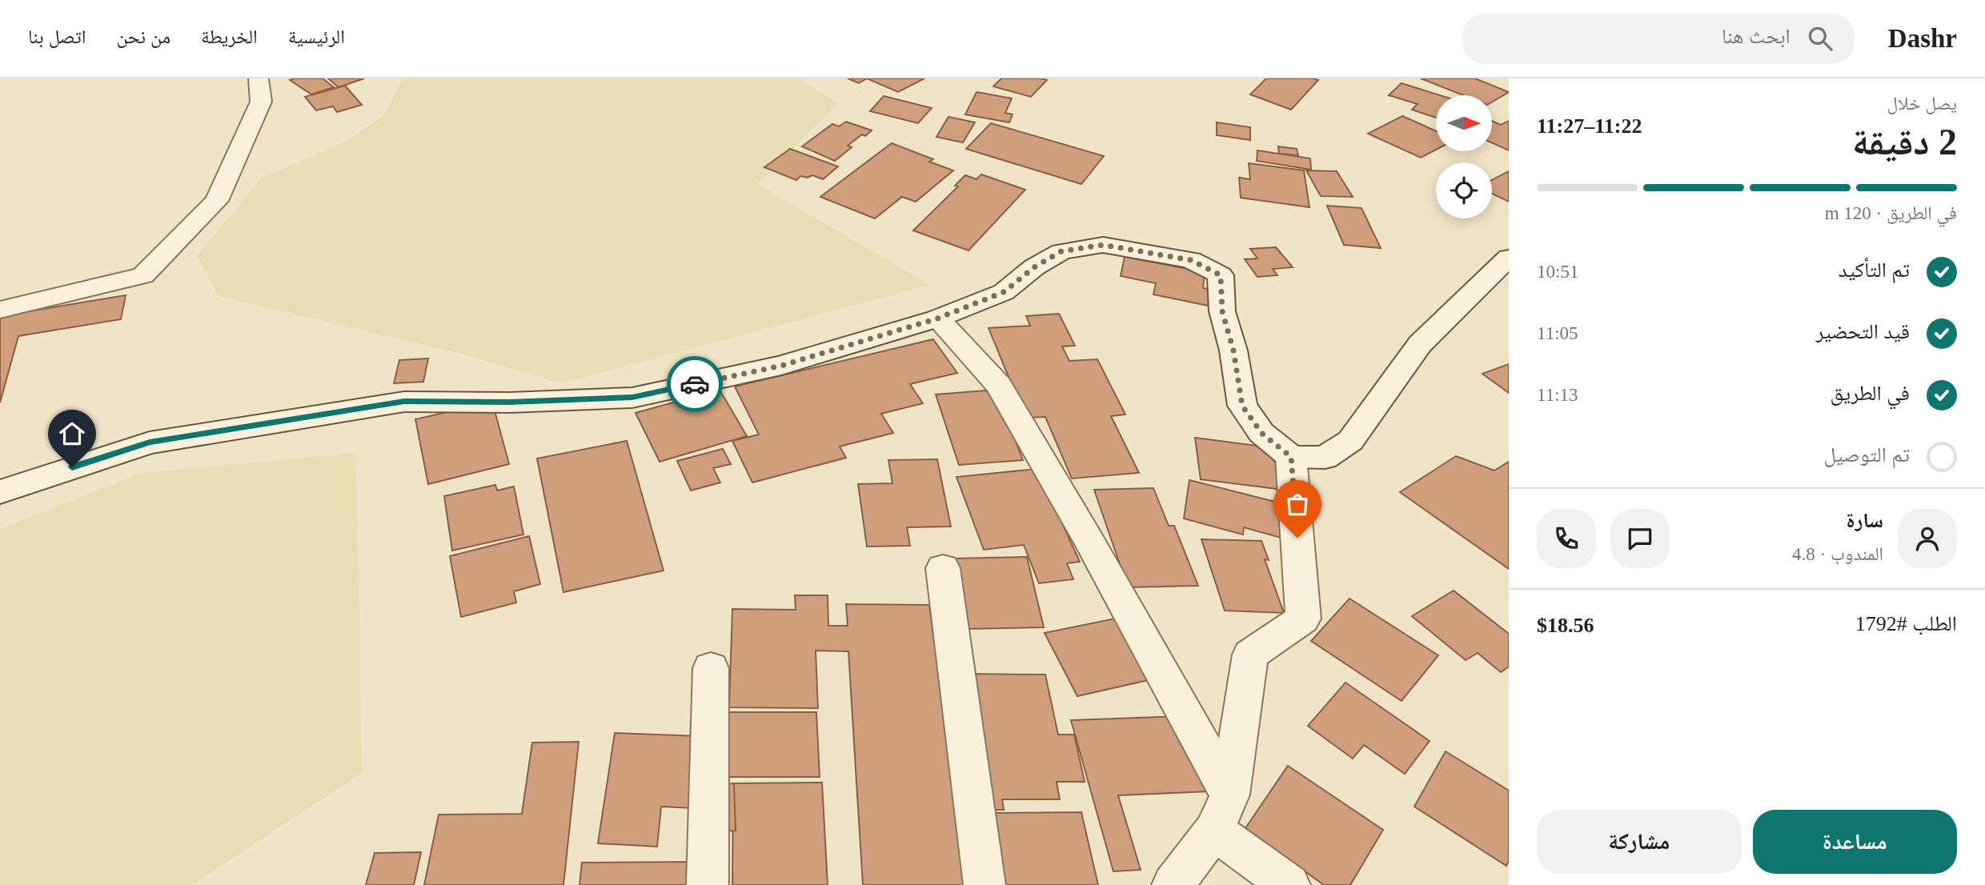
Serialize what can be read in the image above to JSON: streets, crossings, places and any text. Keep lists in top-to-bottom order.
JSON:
{
  "north": "right",
  "page": {
    "header": "Dashr",
    "search": "ابحث هنا",
    "nav": [
      "الرئيسية",
      "الخريطة",
      "من نحن",
      "اتصل بنا"
    ],
    "heading": ["2 دقيقة", "يصل خلال", "11:22–11:27"],
    "panel": [
      "سارة",
      "المندوب · 4.8",
      "الطلب #1792",
      "$18.56"
    ],
    "bar": "في الطريق · 120 m",
    "list": [
      ["تم التأكيد", "10:51"],
      ["قيد التحضير", "11:05"],
      ["في الطريق", "11:13"],
      "تم التوصيل"
    ],
    "buttons": ["مساعدة", "مشاركة"]
  }
}
